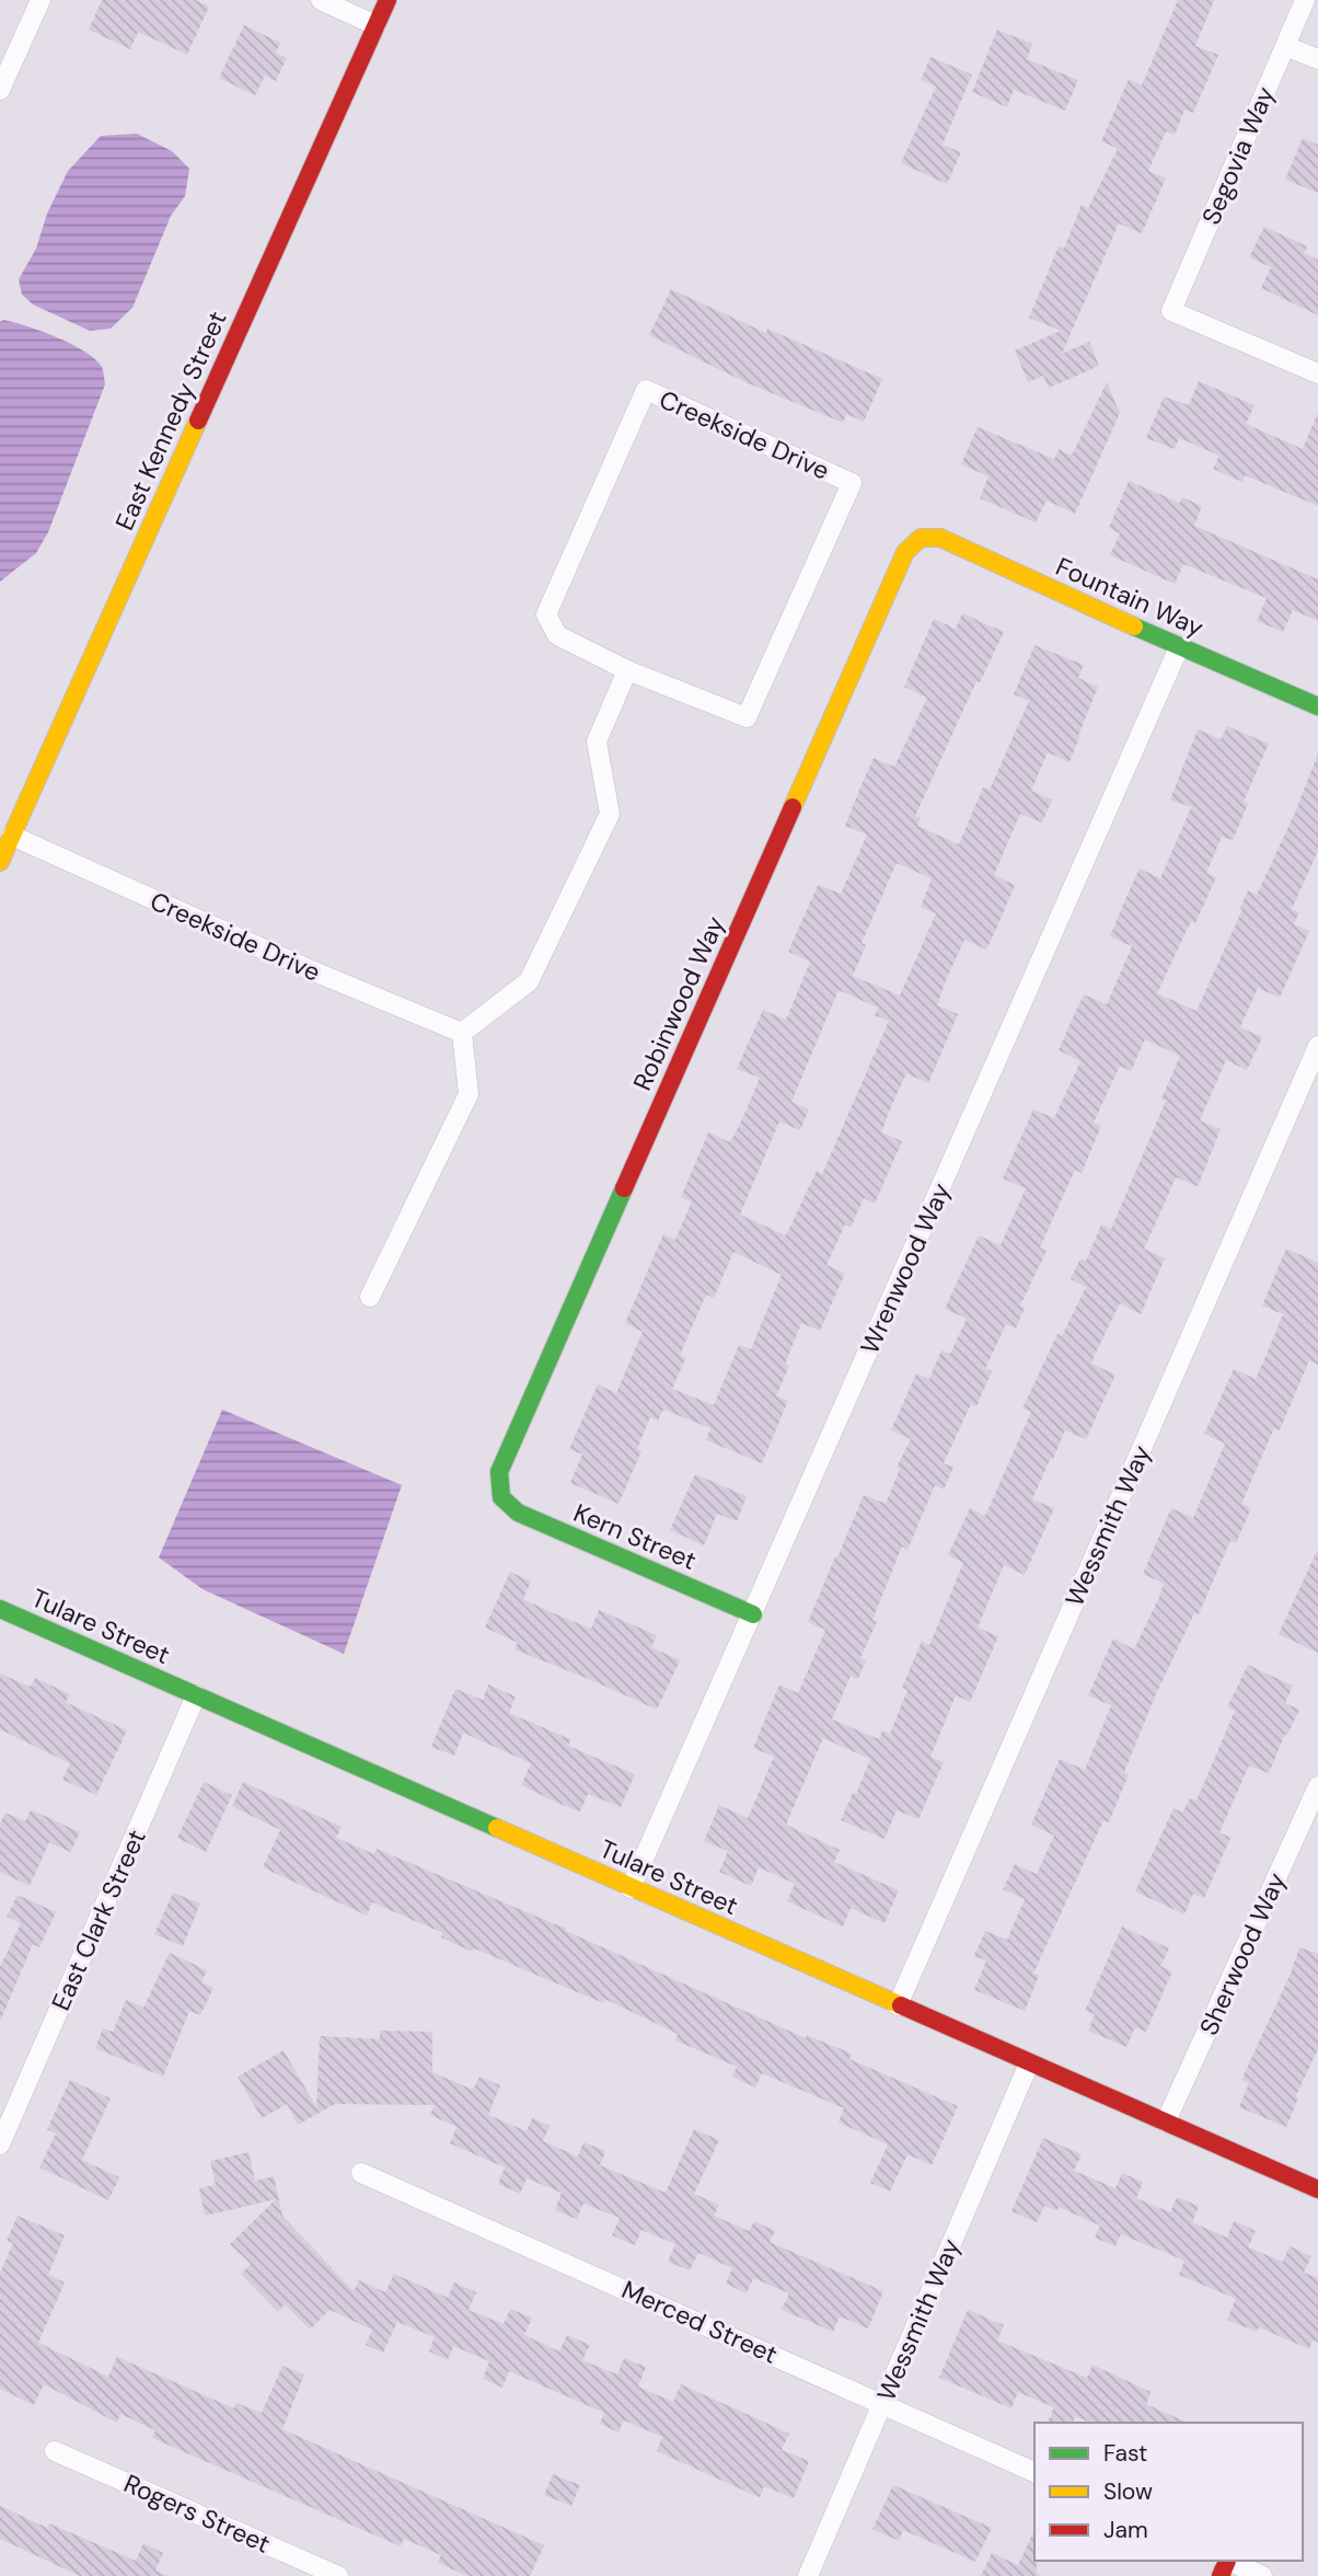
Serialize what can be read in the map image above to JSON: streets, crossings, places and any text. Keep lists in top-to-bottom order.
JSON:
{
  "streets": {
    "street": [
      "Segovia Way",
      "East Kennedy Street",
      "Creekside Drive",
      "Fountain Way",
      "Robinwood Way",
      "Wrenwood Way",
      "Wessmith Way",
      "Kern Street",
      "Tulare Street",
      "East Clark Street",
      "Sherwood Way",
      "Merced Street",
      "Rogers Street"
    ]
  },
  "crossings": [
    ["East Kennedy Street", "Creekside Drive"],
    ["Fountain Way", "Robinwood Way"],
    ["Fountain Way", "Wrenwood Way"],
    ["Robinwood Way", "Kern Street"],
    ["Wrenwood Way", "Kern Street"],
    ["Wrenwood Way", "Tulare Street"],
    ["Wessmith Way", "Tulare Street"],
    ["Wessmith Way", "Merced Street"],
    ["Tulare Street", "East Clark Street"],
    ["Tulare Street", "Sherwood Way"]
  ],
  "legend": ["Fast", "Slow", "Jam"]
}
